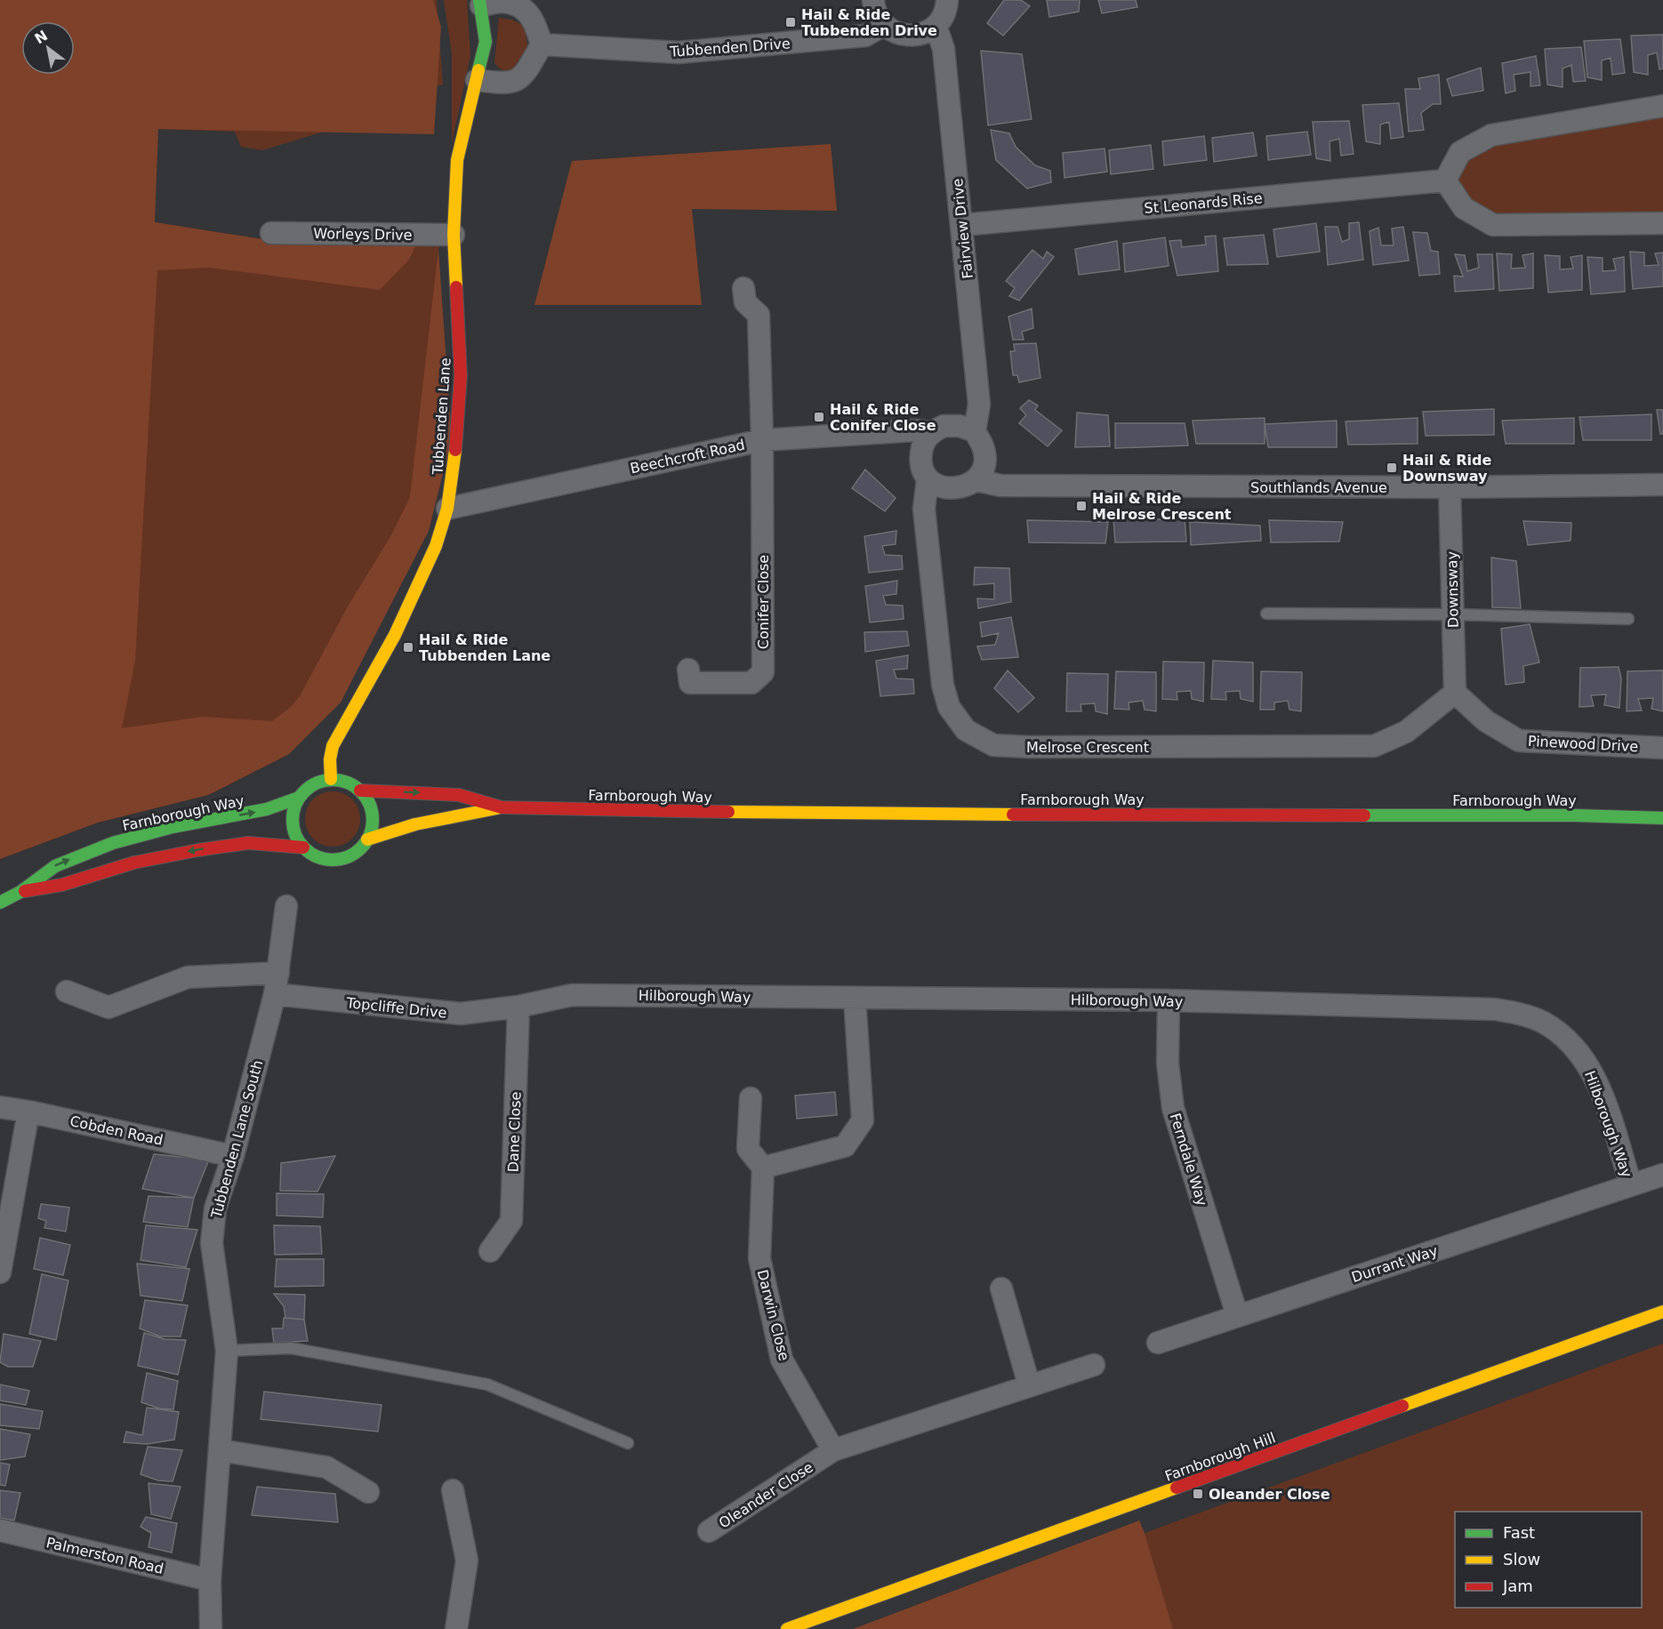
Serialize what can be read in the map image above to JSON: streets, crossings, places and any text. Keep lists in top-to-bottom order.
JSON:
{
  "streets": {
    "main road": ["Tubbenden Lane", "Farnborough Way", "Farnborough Hill"],
    "street": [
      "Tubbenden Drive",
      "St Leonards Rise",
      "Fairview Drive",
      "Worleys Drive",
      "Beechcroft Road",
      "Southlands Avenue",
      "Downsway",
      "Conifer Close",
      "Pinewood Drive",
      "Melrose Crescent",
      "Hilborough Way",
      "Topcliffe Drive",
      "Cobden Road",
      "Dane Close",
      "Tubbenden Lane South",
      "Ferndale Way",
      "Durrant Way",
      "Darwin Close",
      "Oleander Close",
      "Palmerston Road"
    ]
  },
  "crossings": [
    ["St Leonards Rise", "Fairview Drive"],
    ["Fairview Drive", "Beechcroft Road"],
    ["Fairview Drive", "Southlands Avenue"],
    ["Fairview Drive", "Melrose Crescent"],
    ["Worleys Drive", "Tubbenden Lane"],
    ["Tubbenden Lane", "Beechcroft Road"],
    ["Tubbenden Lane", "Farnborough Way"],
    ["Beechcroft Road", "Southlands Avenue"],
    ["Beechcroft Road", "Conifer Close"],
    ["Beechcroft Road", "Melrose Crescent"],
    ["Southlands Avenue", "Downsway"],
    ["Southlands Avenue", "Melrose Crescent"],
    ["Downsway", "Pinewood Drive"],
    ["Downsway", "Melrose Crescent"],
    ["Pinewood Drive", "Melrose Crescent"],
    ["Hilborough Way", "Topcliffe Drive"],
    ["Hilborough Way", "Dane Close"],
    ["Hilborough Way", "Ferndale Way"],
    ["Hilborough Way", "Durrant Way"],
    ["Topcliffe Drive", "Dane Close"],
    ["Topcliffe Drive", "Tubbenden Lane South"],
    ["Cobden Road", "Tubbenden Lane South"],
    ["Tubbenden Lane South", "Palmerston Road"],
    ["Ferndale Way", "Durrant Way"],
    ["Darwin Close", "Oleander Close"]
  ],
  "places": {
    "transit": [
      "Hail & Ride Tubbenden Drive",
      "Hail & Ride Conifer Close",
      "Hail & Ride Downsway",
      "Hail & Ride Melrose Crescent",
      "Hail & Ride Tubbenden Lane",
      "Oleander Close"
    ]
  },
  "legend": ["Fast", "Slow", "Jam"],
  "north": "top left"
}
